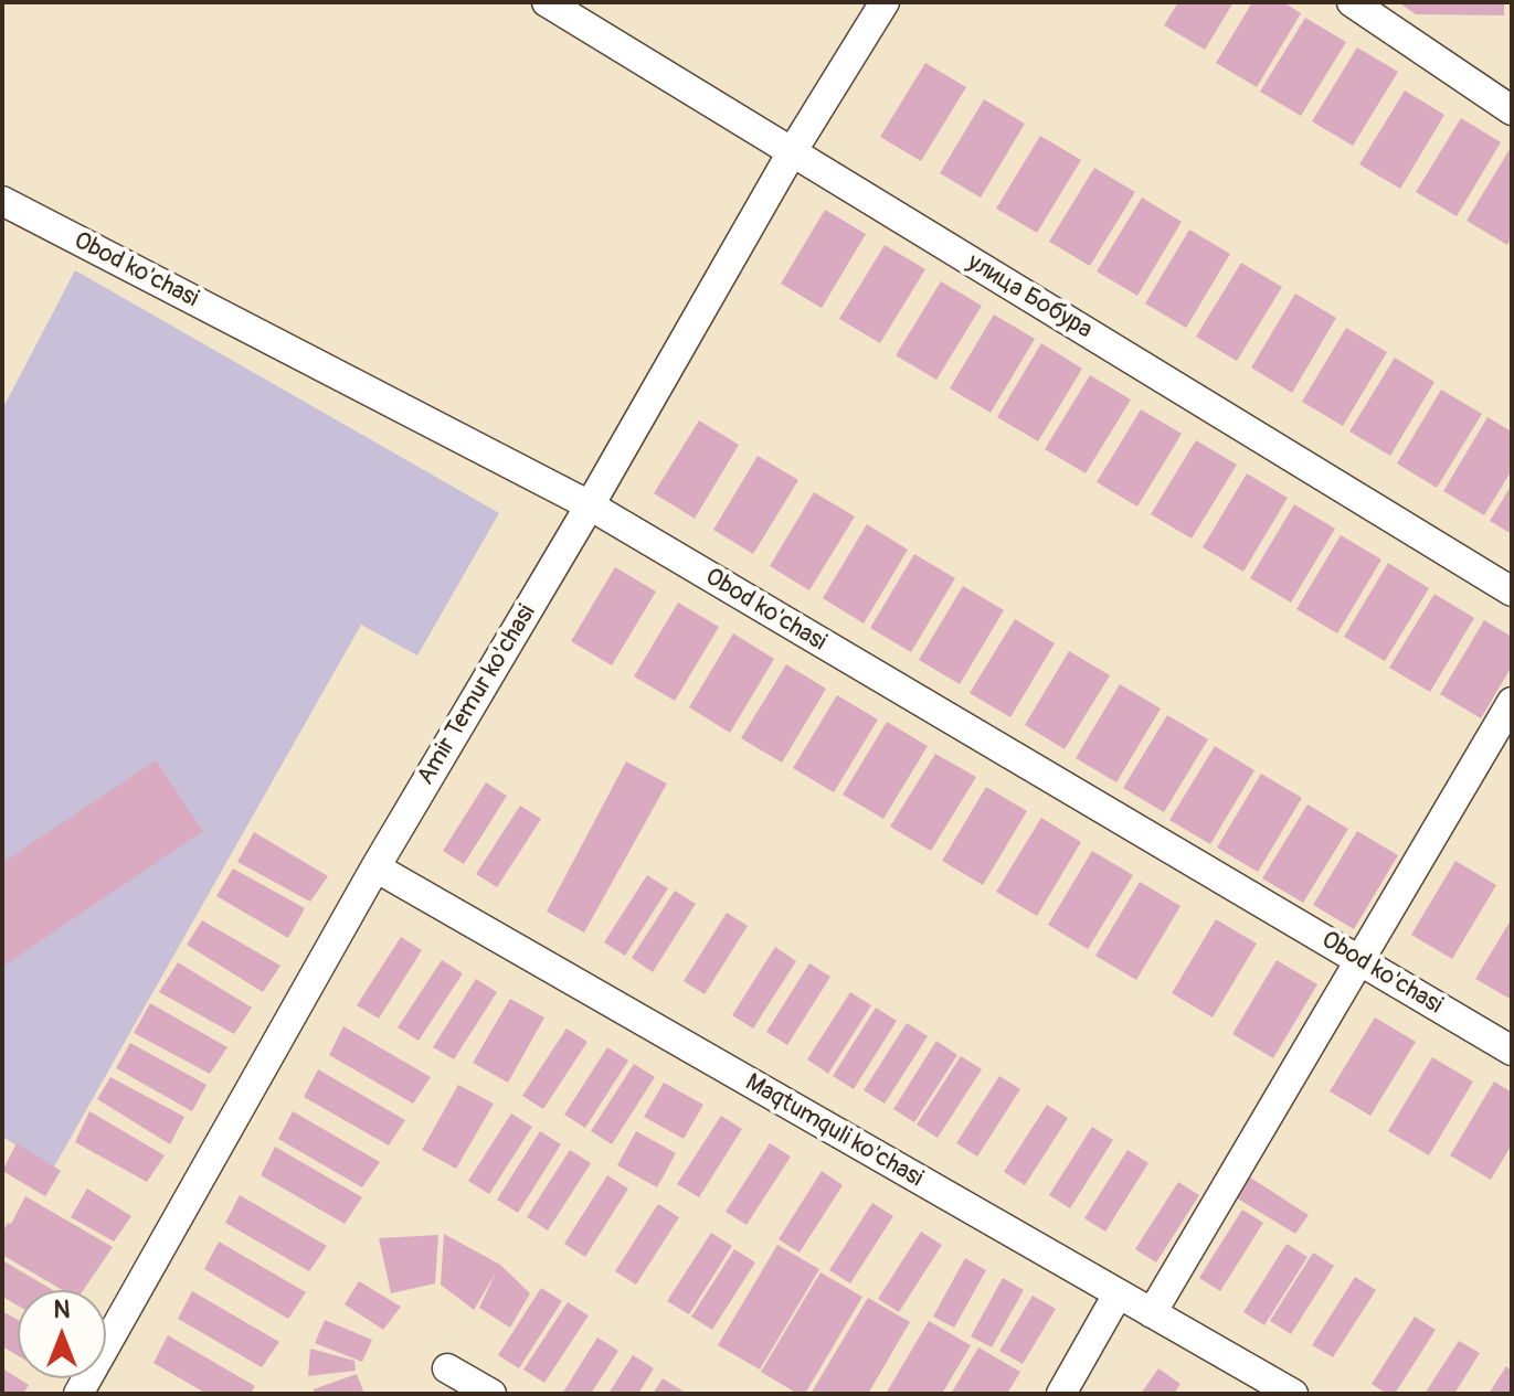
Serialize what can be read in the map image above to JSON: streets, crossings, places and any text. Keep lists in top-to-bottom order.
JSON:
{
  "streets": {
    "street": [
      "Obod ko'chasi",
      "улица Бобура",
      "Amir Temur ko'chasi",
      "Maqtumquli ko'chasi"
    ]
  },
  "crossings": [
    ["Obod ko'chasi", "Amir Temur ko'chasi"],
    ["улица Бобура", "Amir Temur ko'chasi"],
    ["Amir Temur ko'chasi", "Maqtumquli ko'chasi"]
  ],
  "north": "top"
}
